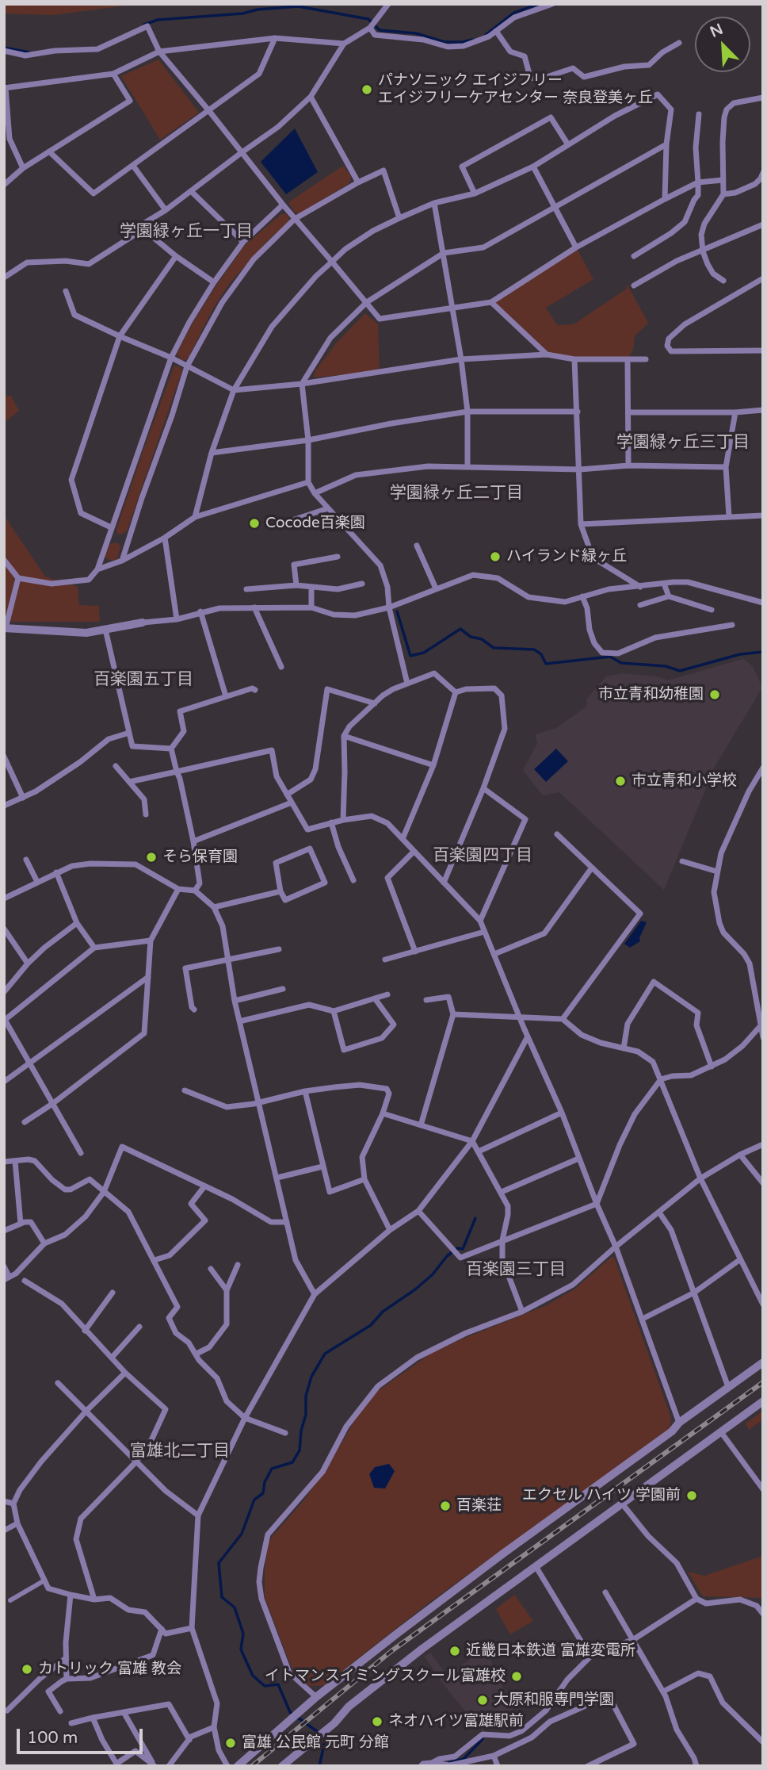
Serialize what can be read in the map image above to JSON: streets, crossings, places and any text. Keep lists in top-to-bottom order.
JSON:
{
  "districts": [
    "学園緑ヶ丘一丁目",
    "学園緑ヶ丘三丁目",
    "学園緑ヶ丘二丁目",
    "百楽園五丁目",
    "百楽園四丁目",
    "百楽園三丁目",
    "富雄北二丁目"
  ],
  "places": [
    "パナソニック エイジフリー エイジフリーケアセンター 奈良登美ヶ丘",
    "Cocode百楽園",
    "ハイランド緑ヶ丘",
    "市立青和幼稚園",
    "市立青和小学校",
    "そら保育園",
    "エクセル ハイツ 学園前",
    "百楽荘",
    "近畿日本鉄道 富雄変電所",
    "カトリック 富雄 教会",
    "イトマンスイミングスクール富雄校",
    "大原和服専門学園",
    "ネオハイツ富雄駅前",
    "富雄 公民館 元町 分館"
  ],
  "scale_bar": "100 m",
  "north": "top left"
}
